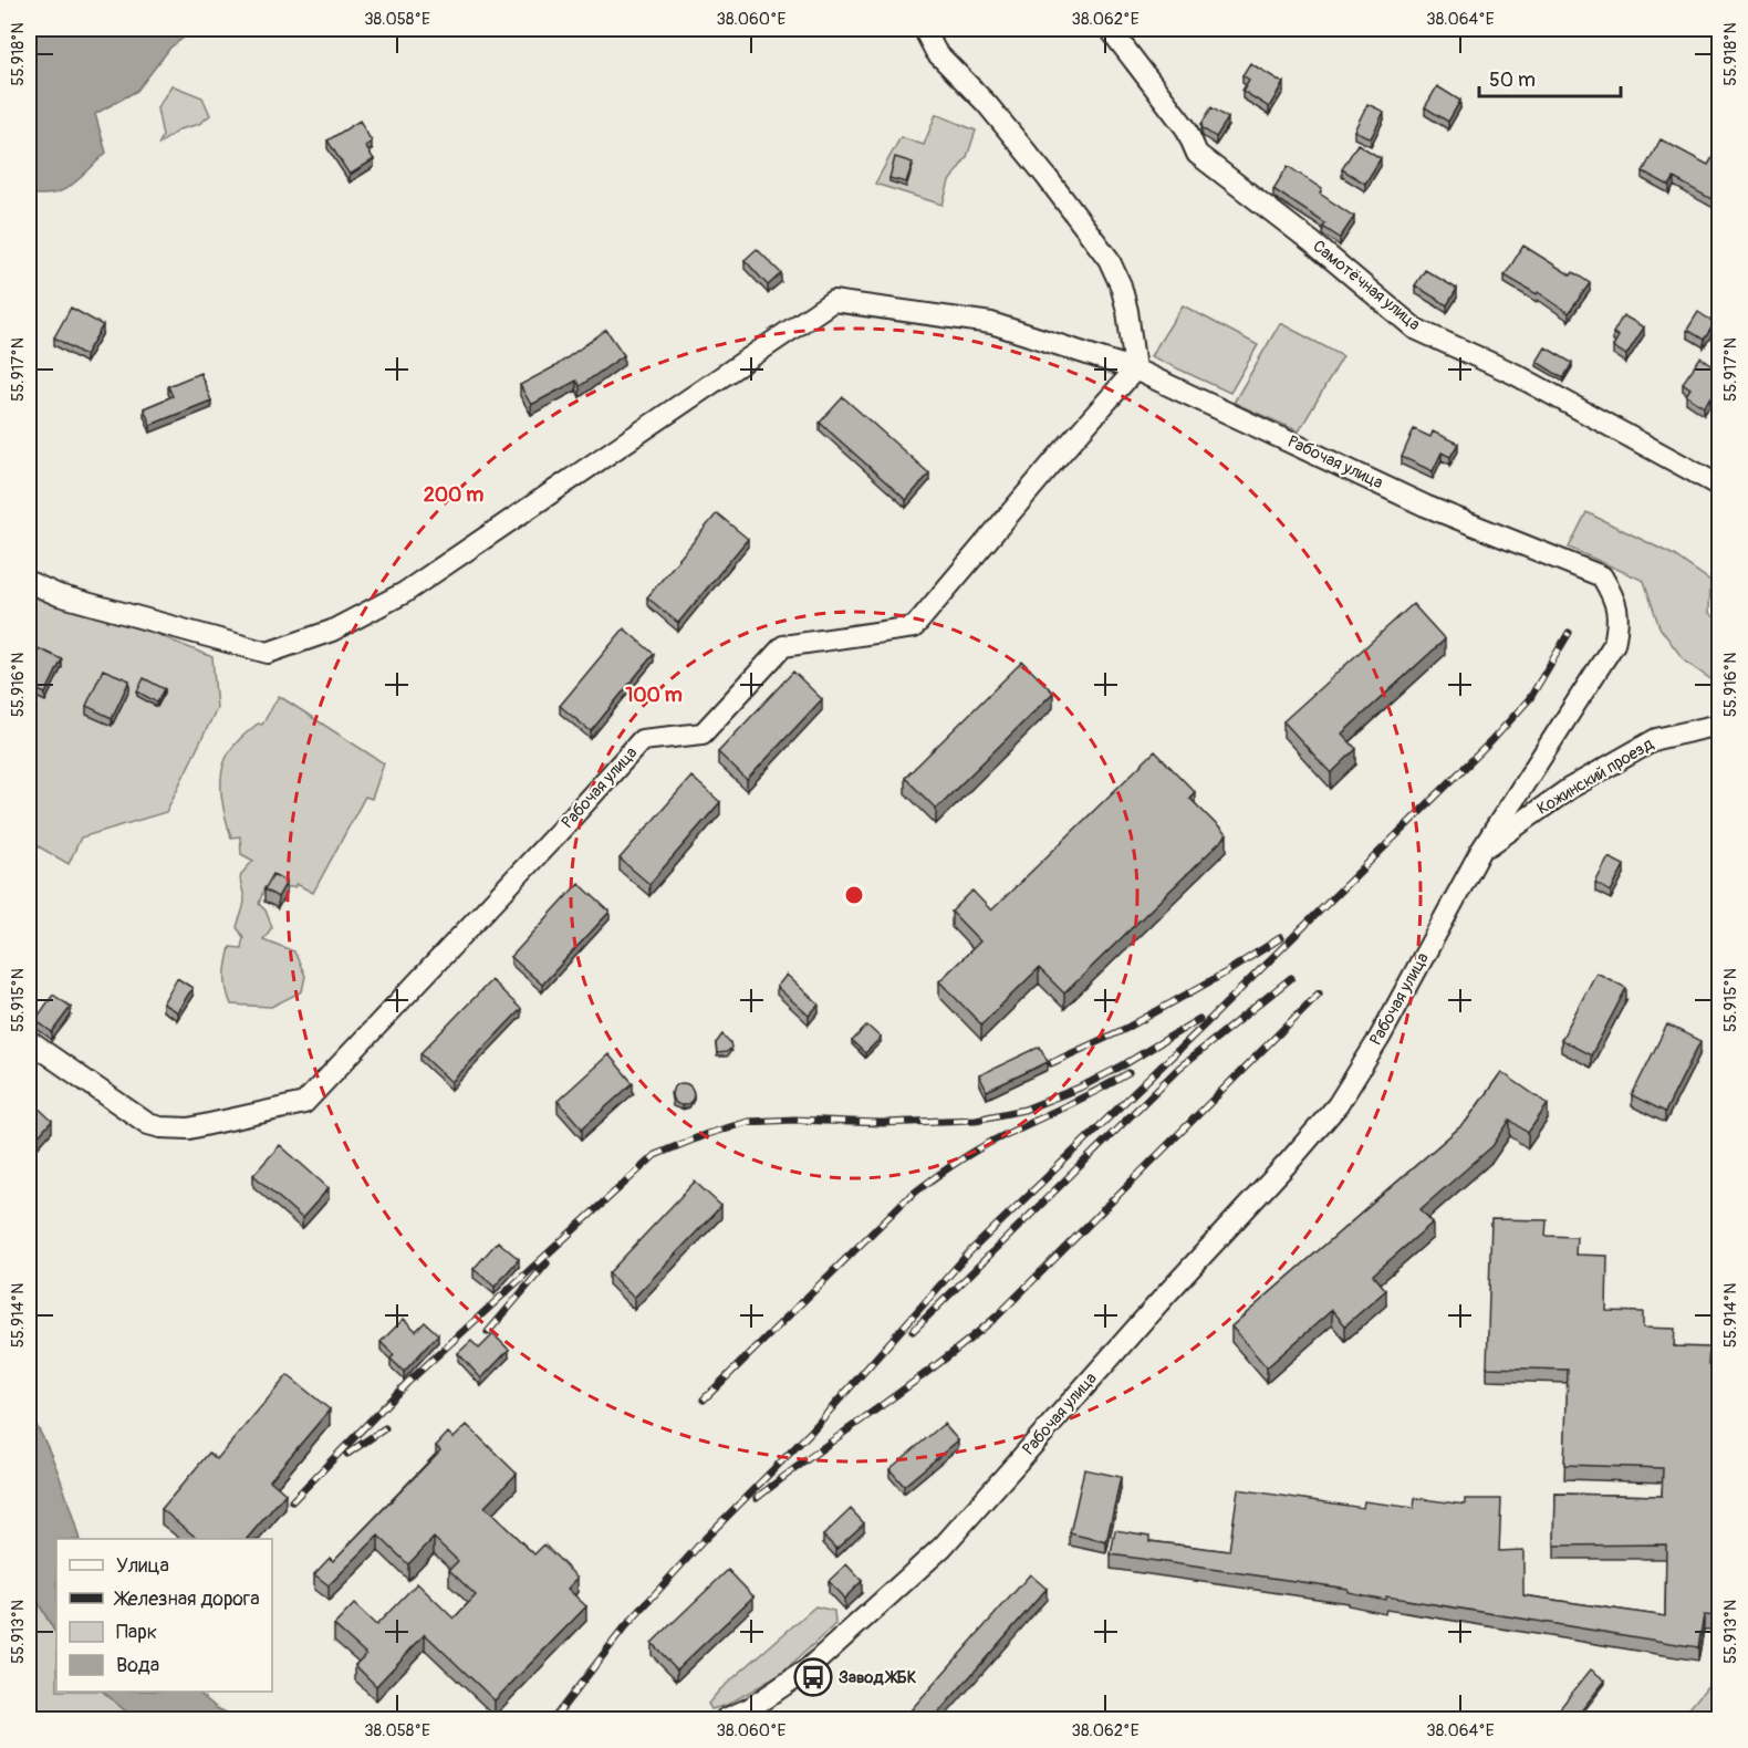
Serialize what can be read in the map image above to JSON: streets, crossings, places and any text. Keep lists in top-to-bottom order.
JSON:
{
  "streets": {
    "street": ["Самотёчная улица", "Рабочая улица", "Кожинский проезд"]
  },
  "crossings": [
    ["Рабочая улица", "Кожинский проезд"]
  ],
  "places": {
    "bus stop": ["Завод ЖБК"]
  },
  "legend": [
    "Улица",
    "Железная дорога",
    "Парк",
    "Вода"
  ],
  "scale_bar": "50 m",
  "coordinates": [
    "38.058°E",
    "38.060°E",
    "38.062°E",
    "38.064°E",
    "55.918°N",
    "55.917°N",
    "55.916°N",
    "55.915°N",
    "55.914°N",
    "55.913°N"
  ],
  "rings": ["200 m", "100 m"]
}
